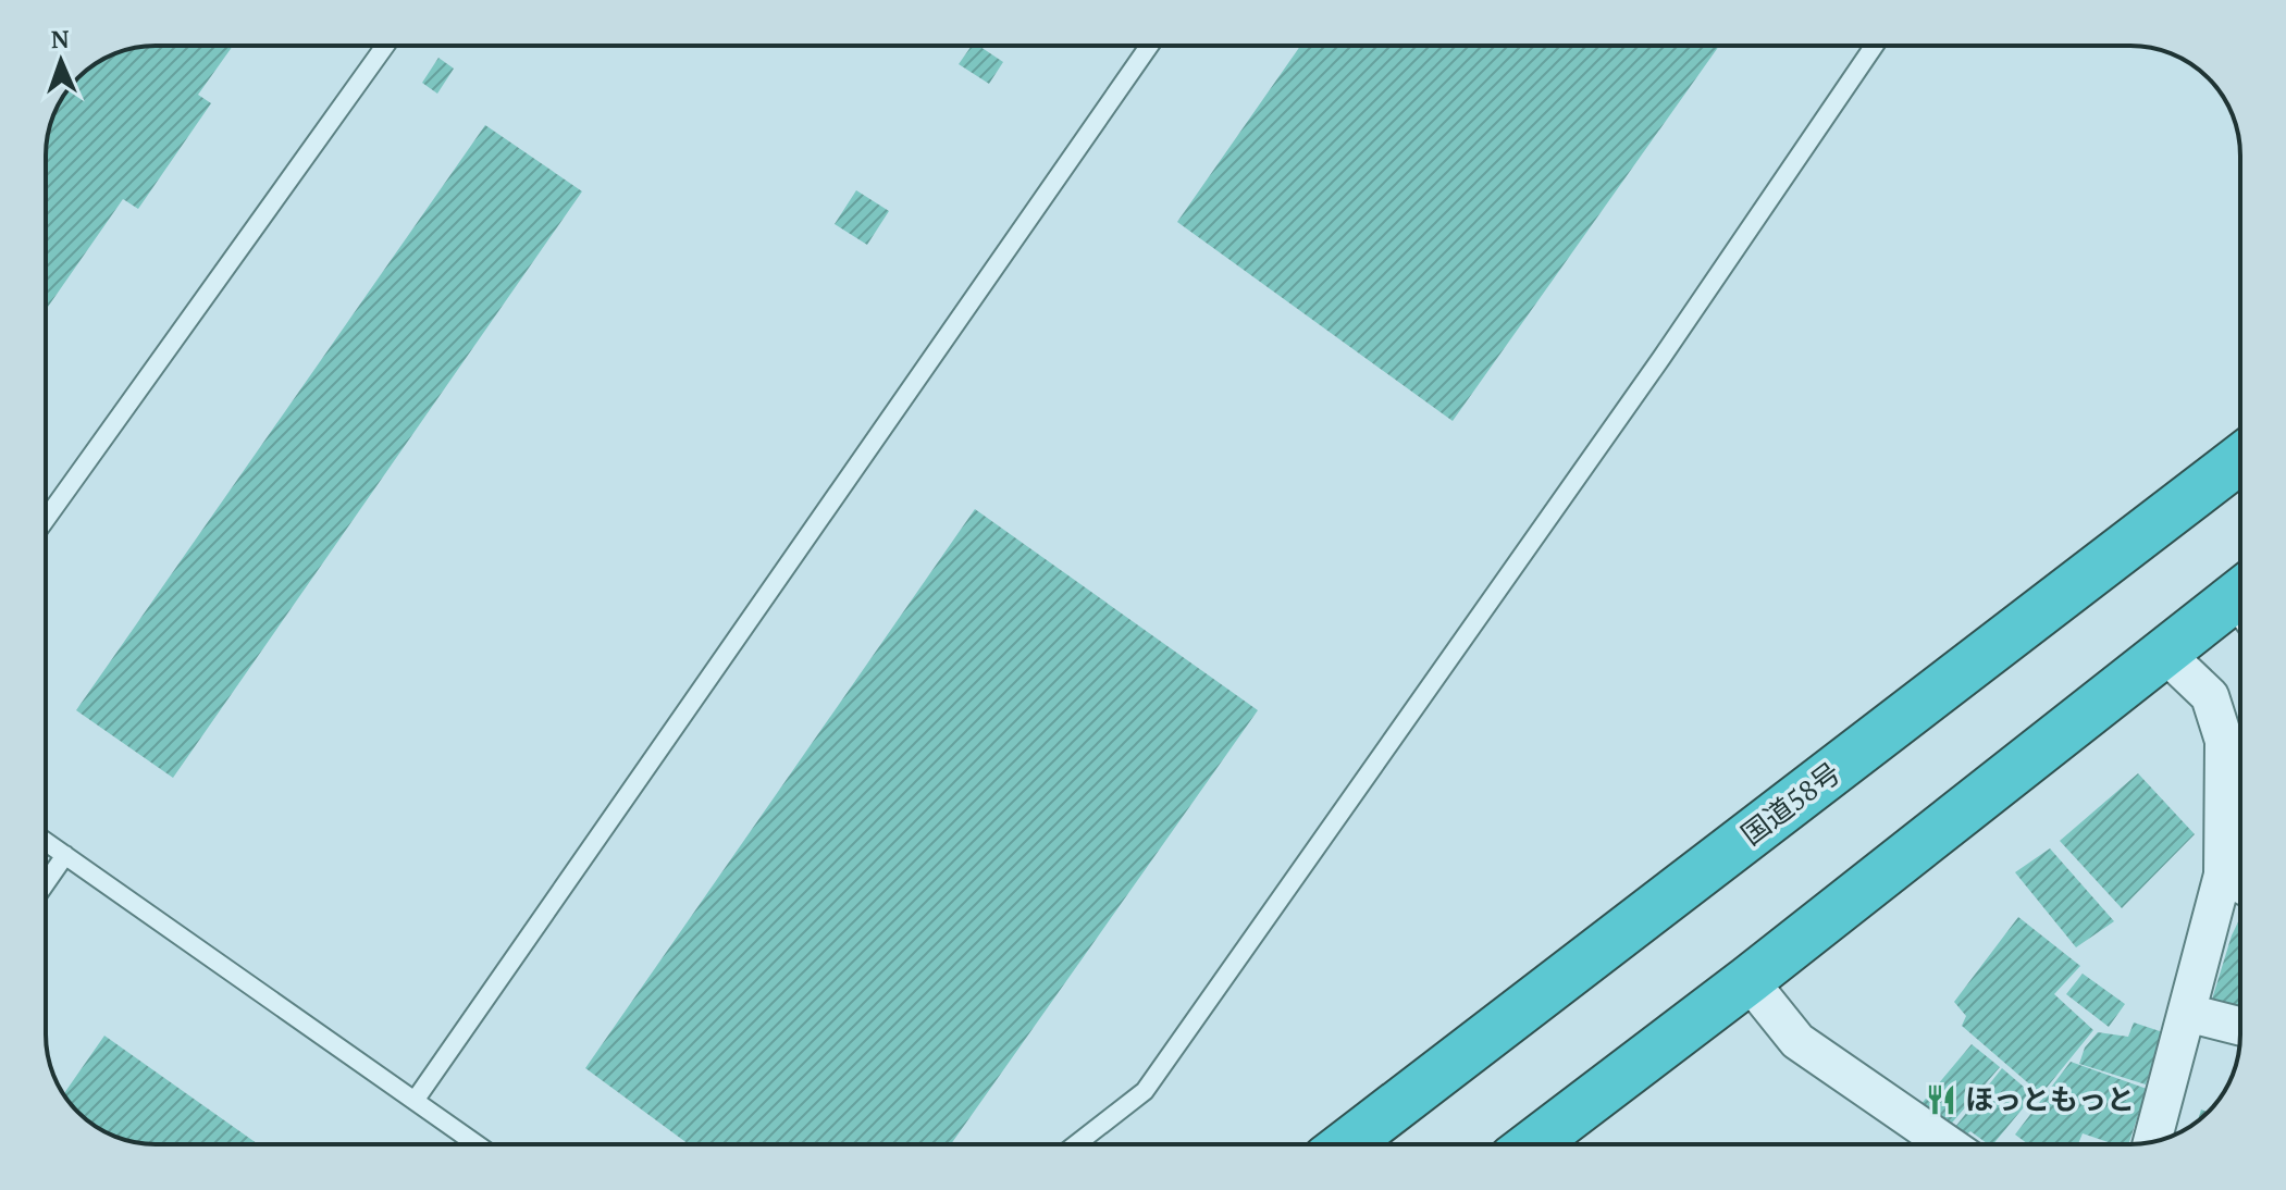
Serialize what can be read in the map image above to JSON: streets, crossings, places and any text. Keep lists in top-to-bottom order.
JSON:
{
  "streets": {
    "highway": ["国道58号"]
  },
  "places": {
    "restaurant": ["ほっともっと"]
  },
  "north": "top"
}
